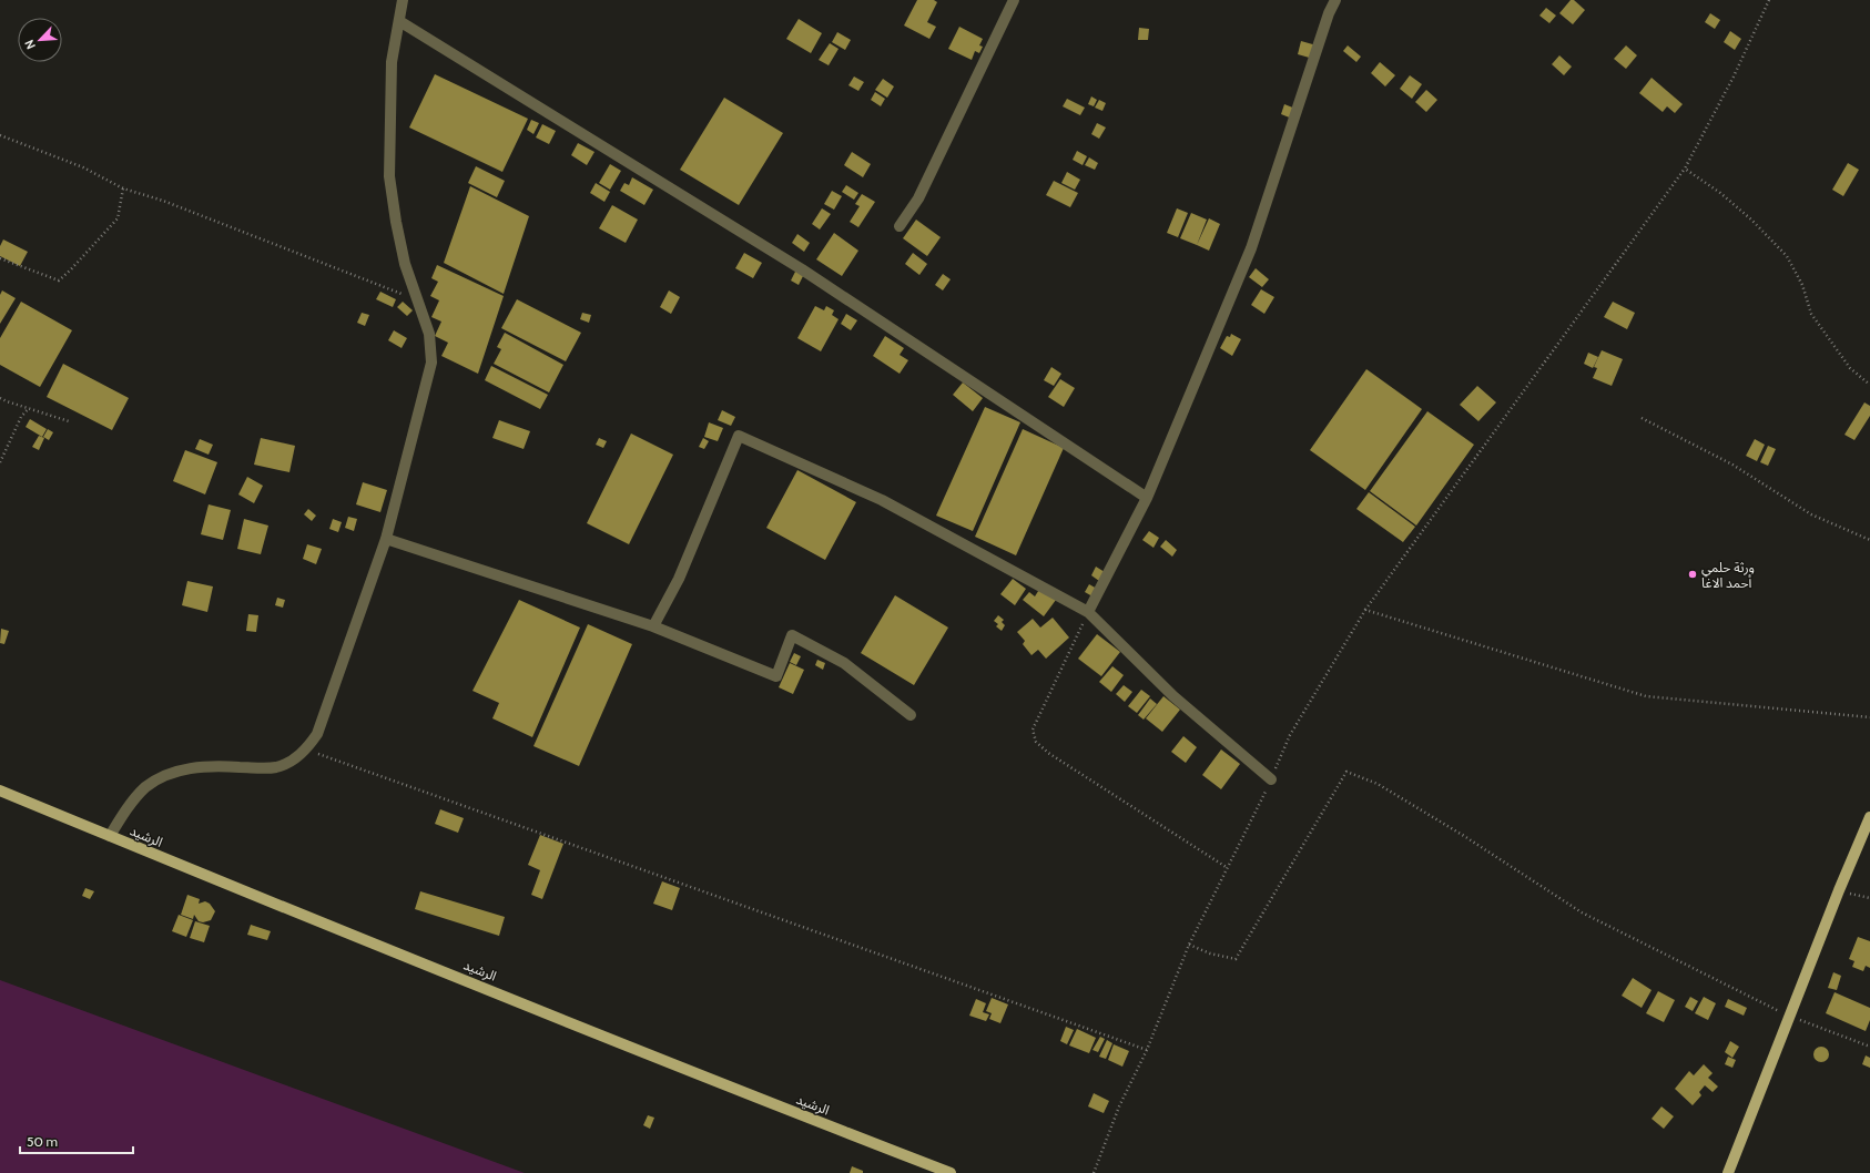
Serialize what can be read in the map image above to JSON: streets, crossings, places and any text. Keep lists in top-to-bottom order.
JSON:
{
  "streets": {
    "main road": ["الرشيد"]
  },
  "places": ["ورثة حلمي أحمد الاغا"],
  "scale_bar": "50 m",
  "north": "bottom left"
}
